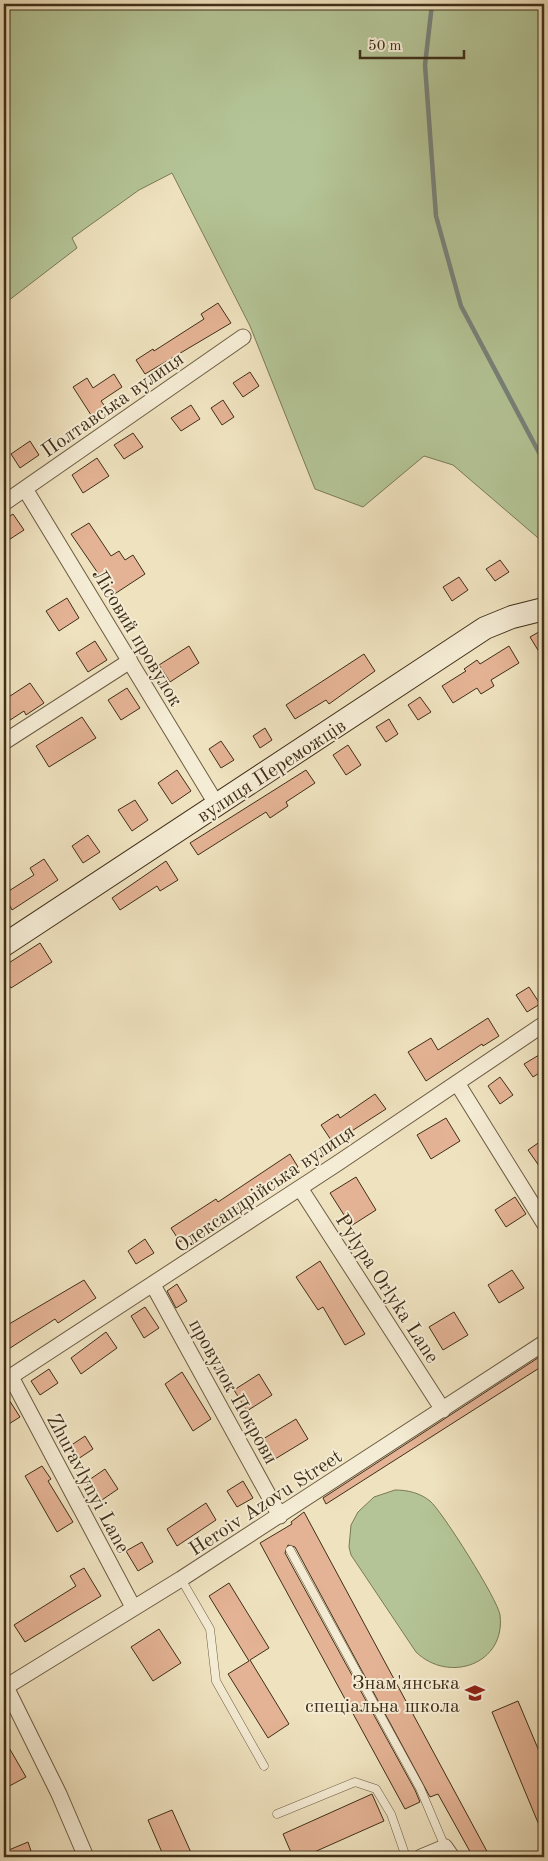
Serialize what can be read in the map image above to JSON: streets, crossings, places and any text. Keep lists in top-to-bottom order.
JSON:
{
  "streets": {
    "street": [
      "Полтавська вулиця",
      "Лісовий провулок",
      "вулиця Переможців",
      "Олександрійська вулиця",
      "Pylypa Orlyka Lane",
      "провулок Покрови",
      "Zhuravlynyi Lane",
      "Heroiv Azovu Street"
    ]
  },
  "crossings": [
    ["Полтавська вулиця", "Лісовий провулок"],
    ["Лісовий провулок", "вулиця Переможців"],
    ["Олександрійська вулиця", "Pylypa Orlyka Lane"],
    ["Олександрійська вулиця", "провулок Покрови"],
    ["Олександрійська вулиця", "Zhuravlynyi Lane"],
    ["Pylypa Orlyka Lane", "Heroiv Azovu Street"],
    ["провулок Покрови", "Heroiv Azovu Street"],
    ["Zhuravlynyi Lane", "Heroiv Azovu Street"]
  ],
  "places": {
    "school or university": ["Знам'янська спеціальна школа"]
  },
  "scale_bar": "50 m"
}
